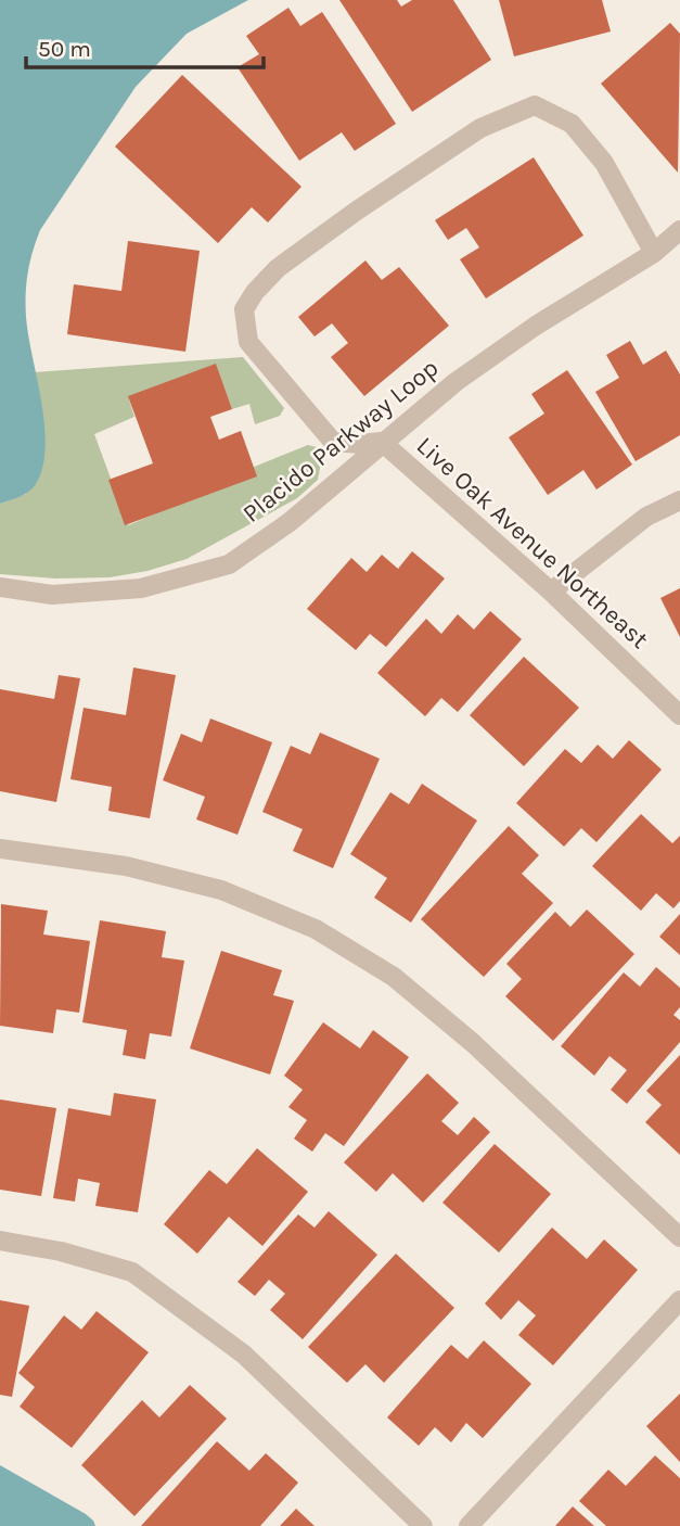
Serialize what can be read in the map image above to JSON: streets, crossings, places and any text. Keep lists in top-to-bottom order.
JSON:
{
  "streets": {
    "street": ["Placido Parkway Loop", "Live Oak Avenue Northeast"]
  },
  "crossings": [
    ["Placido Parkway Loop", "Live Oak Avenue Northeast"]
  ],
  "scale_bar": "50 m"
}
